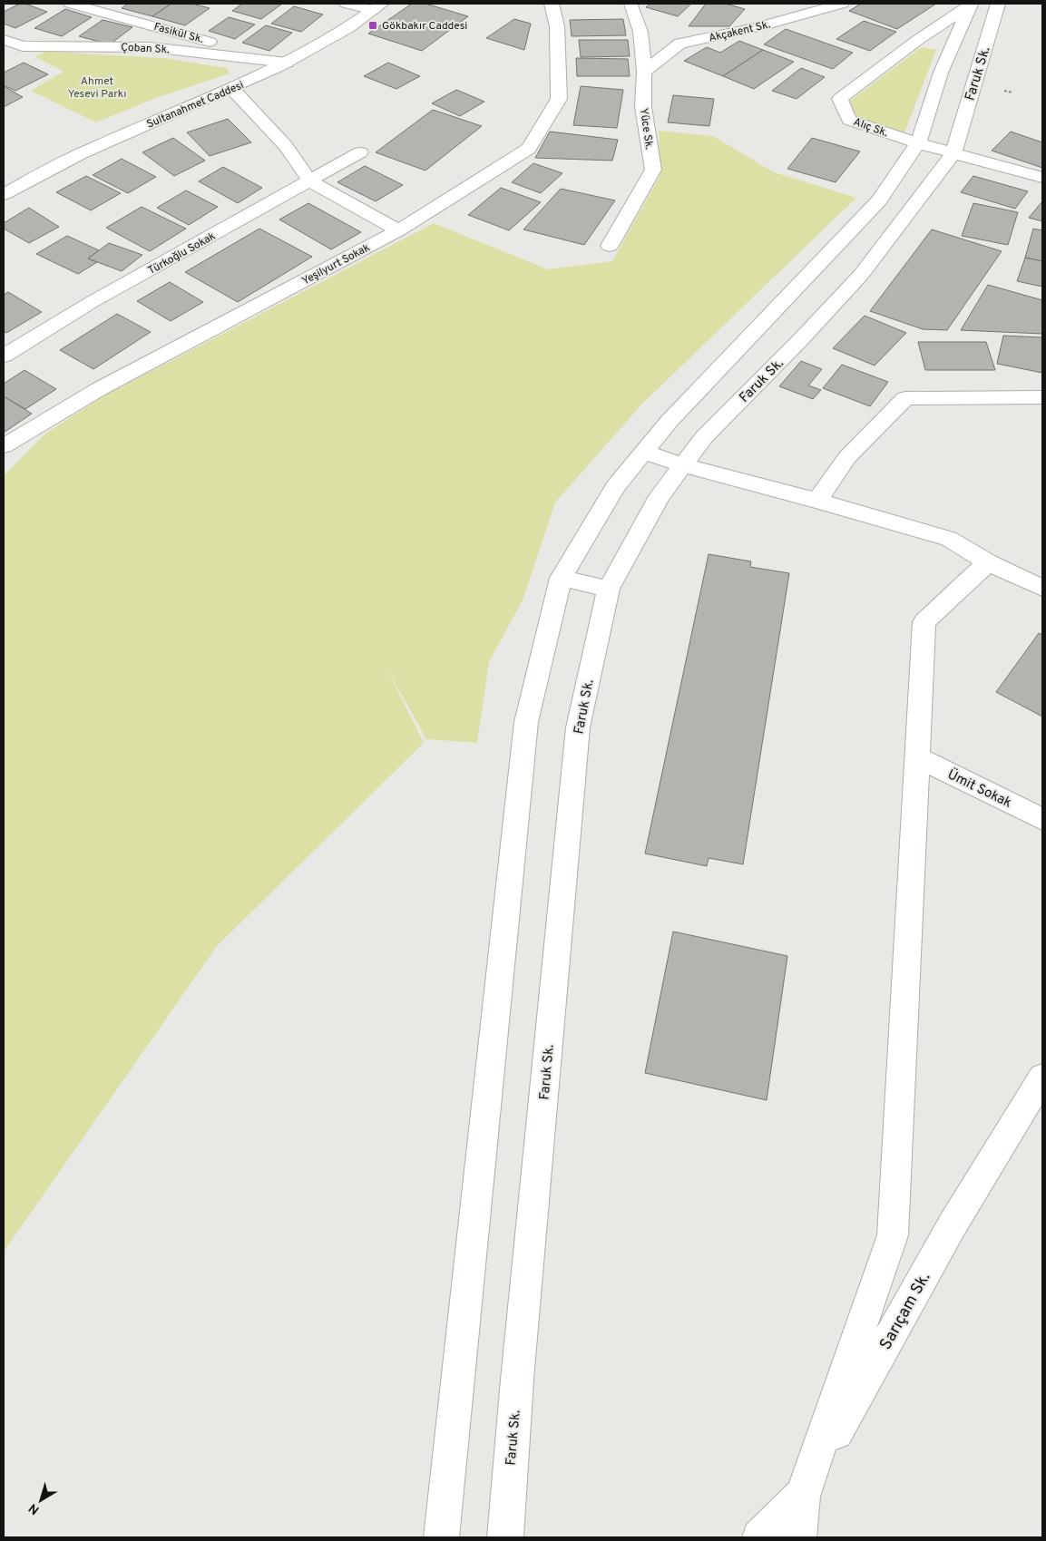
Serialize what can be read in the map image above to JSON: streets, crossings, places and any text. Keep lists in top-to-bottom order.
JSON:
{
  "streets": {
    "street": [
      "Akçakent Sk.",
      "Fasikül Sk.",
      "Çoban Sk.",
      "Faruk Sk.",
      "Sultanahmet Caddesi",
      "Alıç Sk.",
      "Yüce Sk.",
      "Türkoğlu Sokak",
      "Yeşilyurt Sokak",
      "Ümit Sokak",
      "Sarıçam Sk."
    ]
  },
  "crossings": [
    ["Akçakent Sk.", "Yüce Sk."],
    ["Fasikül Sk.", "Çoban Sk."],
    ["Fasikül Sk.", "Sultanahmet Caddesi"],
    ["Çoban Sk.", "Sultanahmet Caddesi"],
    ["Faruk Sk.", "Alıç Sk."]
  ],
  "parks": ["Ahmet Yesevi Parkı"],
  "places": {
    "transit": ["Gökbakır Caddesi"]
  },
  "north": "bottom left"
}
